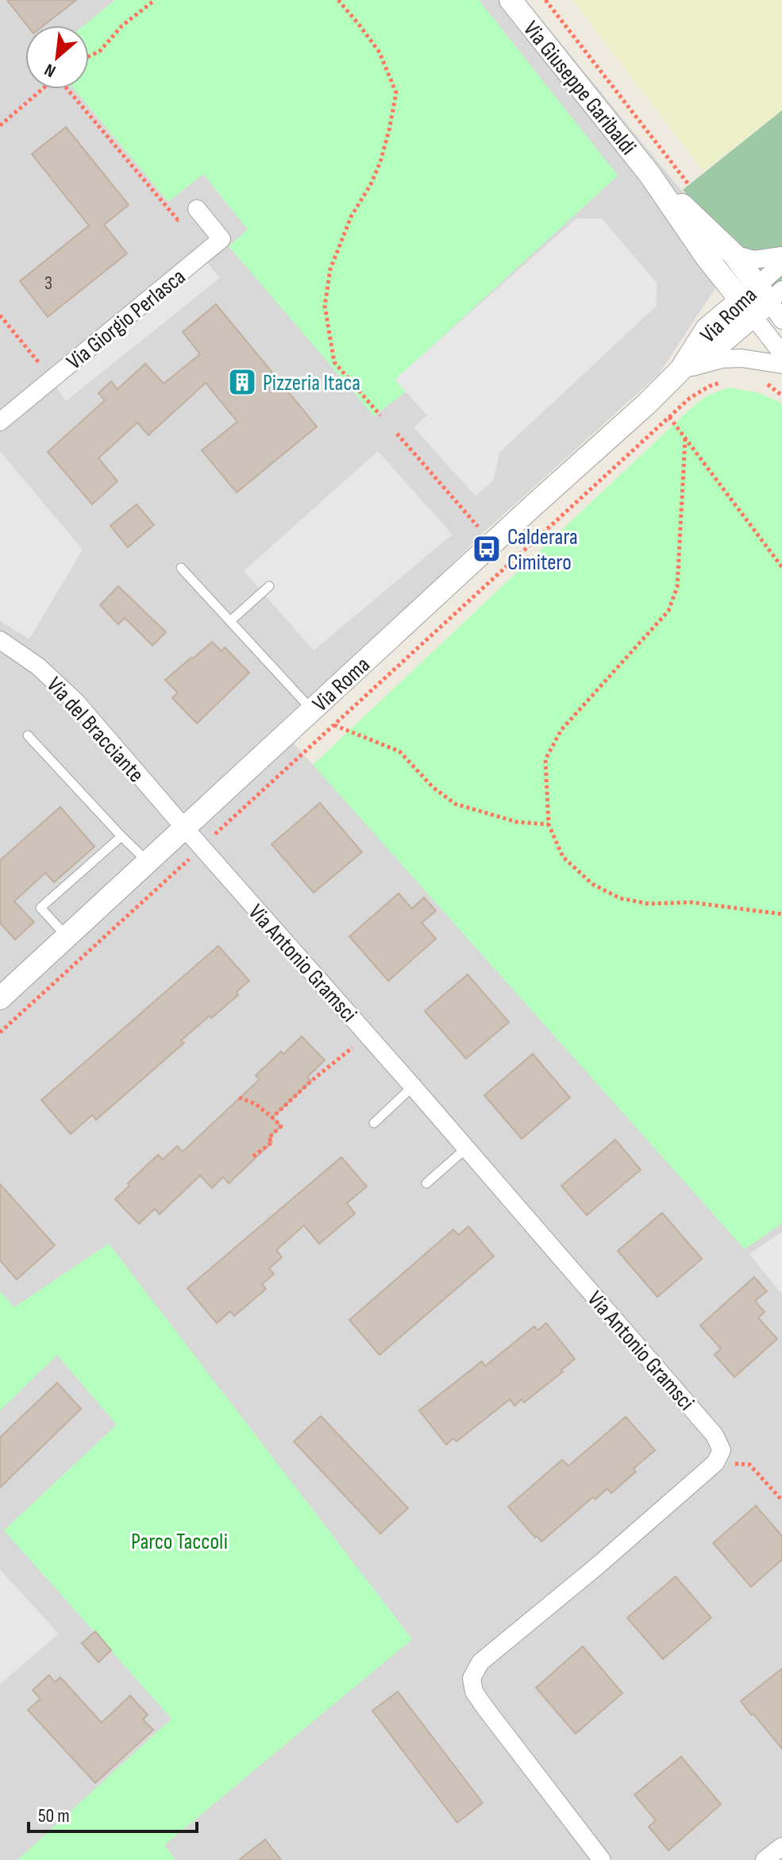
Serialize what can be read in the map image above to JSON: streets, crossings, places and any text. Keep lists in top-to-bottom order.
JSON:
{
  "streets": {
    "street": [
      "Via Giuseppe Garibaldi",
      "Via Roma",
      "Via Giorgio Perlasca",
      "Via del Bracciante",
      "Via Antonio Gramsci"
    ]
  },
  "crossings": [
    ["Via Giuseppe Garibaldi", "Via Roma"],
    ["Via Roma", "Via del Bracciante"],
    ["Via Roma", "Via Antonio Gramsci"],
    ["Via del Bracciante", "Via Antonio Gramsci"]
  ],
  "parks": ["Parco Taccoli"],
  "places": {
    "building": ["Pizzeria Itaca"],
    "bus stop": ["Calderara Cimitero"]
  },
  "house_numbers": ["3"],
  "scale_bar": "50 m",
  "north": "bottom left"
}
